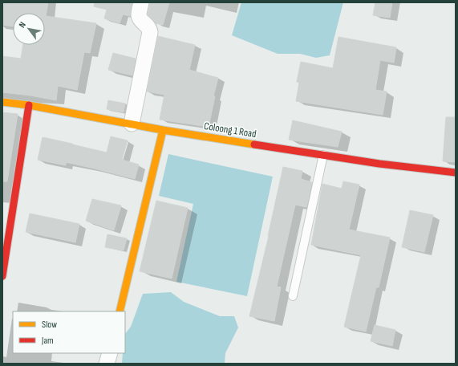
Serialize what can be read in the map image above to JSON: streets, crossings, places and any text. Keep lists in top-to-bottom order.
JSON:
{
  "streets": {
    "street": ["Coloong 1 Road"]
  },
  "legend": ["Slow", "Jam"],
  "north": "top left"
}
